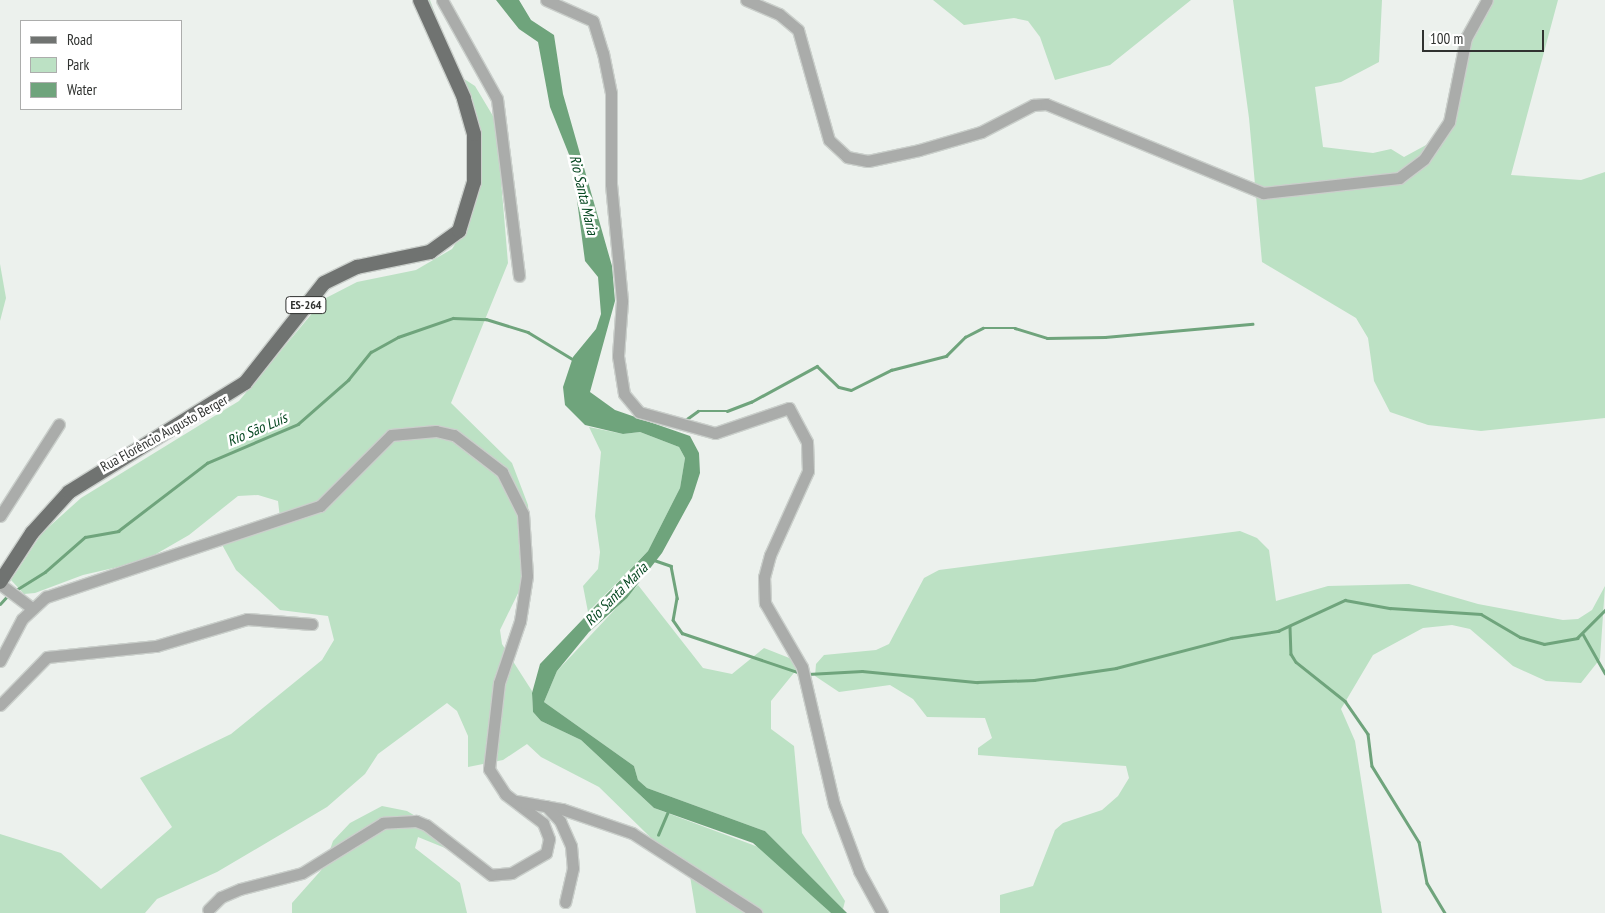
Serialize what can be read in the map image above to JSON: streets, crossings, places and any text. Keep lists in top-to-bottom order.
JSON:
{
  "streets": {
    "main road": ["ES-264", "Rua Florêncio Augusto Berger"]
  },
  "water": ["Rio Santa Maria", "Rio São Luís"],
  "legend": ["Road", "Park", "Water"],
  "scale_bar": "100 m"
}
